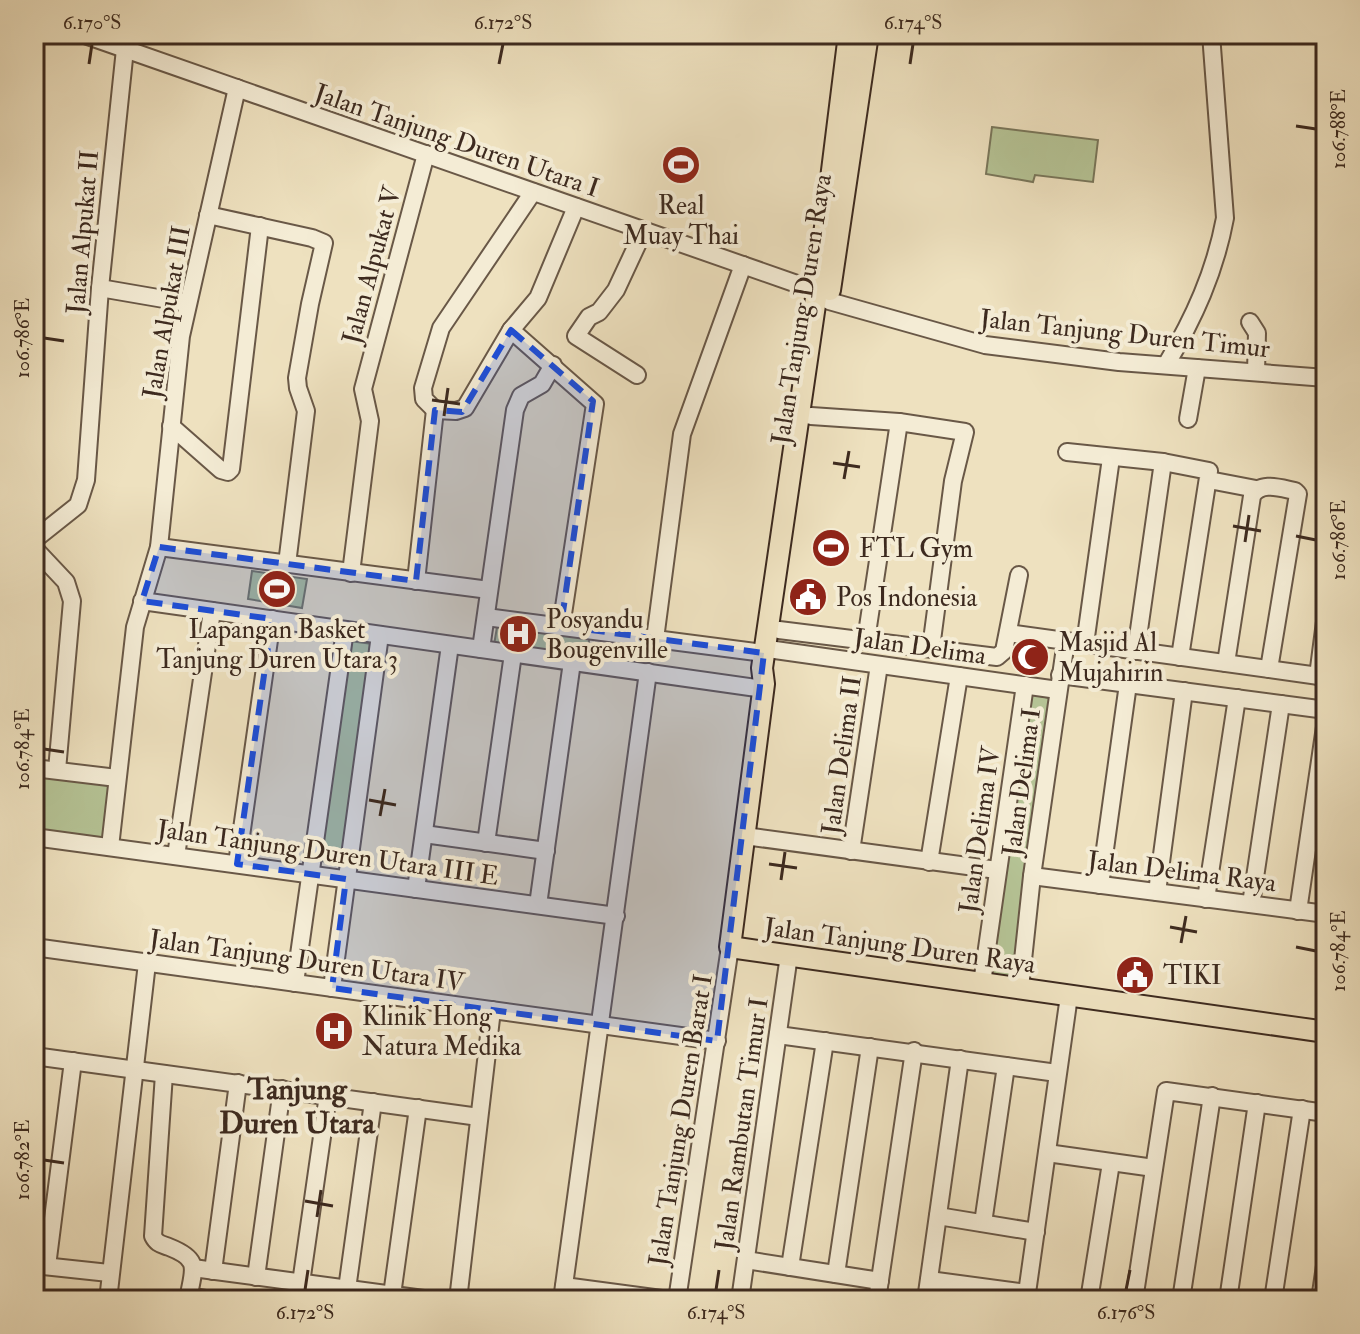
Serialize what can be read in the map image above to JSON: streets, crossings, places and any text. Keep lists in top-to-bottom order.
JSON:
{
  "streets": {
    "main road": ["Jalan Tanjung Duren Raya"],
    "street": [
      "Jalan Tanjung Duren Utara I",
      "Jalan Alpukat II",
      "Jalan Alpukat V",
      "Jalan Alpukat III",
      "Jalan Tanjung Duren Timur",
      "Jalan Delima",
      "Jalan Delima II",
      "Jalan Delima I",
      "Jalan Delima IV",
      "Jalan Tanjung Duren Utara III E",
      "Jalan Delima Raya",
      "Jalan Tanjung Duren Utara IV",
      "Jalan Tanjung Duren Barat I",
      "Jalan Rambutan Timur I"
    ]
  },
  "crossings": [
    ["Jalan Tanjung Duren Utara I", "Jalan Alpukat II"],
    ["Jalan Tanjung Duren Utara I", "Jalan Alpukat V"],
    ["Jalan Tanjung Duren Utara I", "Jalan Tanjung Duren Raya"],
    ["Jalan Tanjung Duren Utara I", "Jalan Alpukat III"],
    ["Jalan Tanjung Duren Utara I", "Jalan Tanjung Duren Timur"],
    ["Jalan Tanjung Duren Raya", "Jalan Tanjung Duren Timur"],
    ["Jalan Tanjung Duren Raya", "Jalan Delima"],
    ["Jalan Tanjung Duren Raya", "Jalan Delima I"],
    ["Jalan Tanjung Duren Raya", "Jalan Delima IV"],
    ["Jalan Tanjung Duren Raya", "Jalan Tanjung Duren Barat I"],
    ["Jalan Tanjung Duren Raya", "Jalan Rambutan Timur I"],
    ["Jalan Alpukat III", "Jalan Tanjung Duren Utara III E"],
    ["Jalan Delima", "Jalan Delima II"],
    ["Jalan Delima", "Jalan Delima I"],
    ["Jalan Delima", "Jalan Delima IV"],
    ["Jalan Delima I", "Jalan Delima Raya"],
    ["Jalan Tanjung Duren Utara IV", "Jalan Tanjung Duren Barat I"]
  ],
  "districts": ["Tanjung Duren Utara"],
  "places": {
    "sports": ["Real Muay Thai", "FTL Gym", "Lapangan Basket Tanjung Duren Utara 3"],
    "public building": ["Pos Indonesia", "TIKI"],
    "hospital": ["Posyandu Bougenville", "Klinik Hong Natura Medika"],
    "mosque": ["Masjid Al Mujahirin"]
  },
  "coordinates": [
    "6.170°S",
    "6.172°S",
    "6.174°S",
    "106.788°E",
    "106.786°E",
    "106.784°E",
    "106.782°E",
    "6.176°S"
  ]
}
